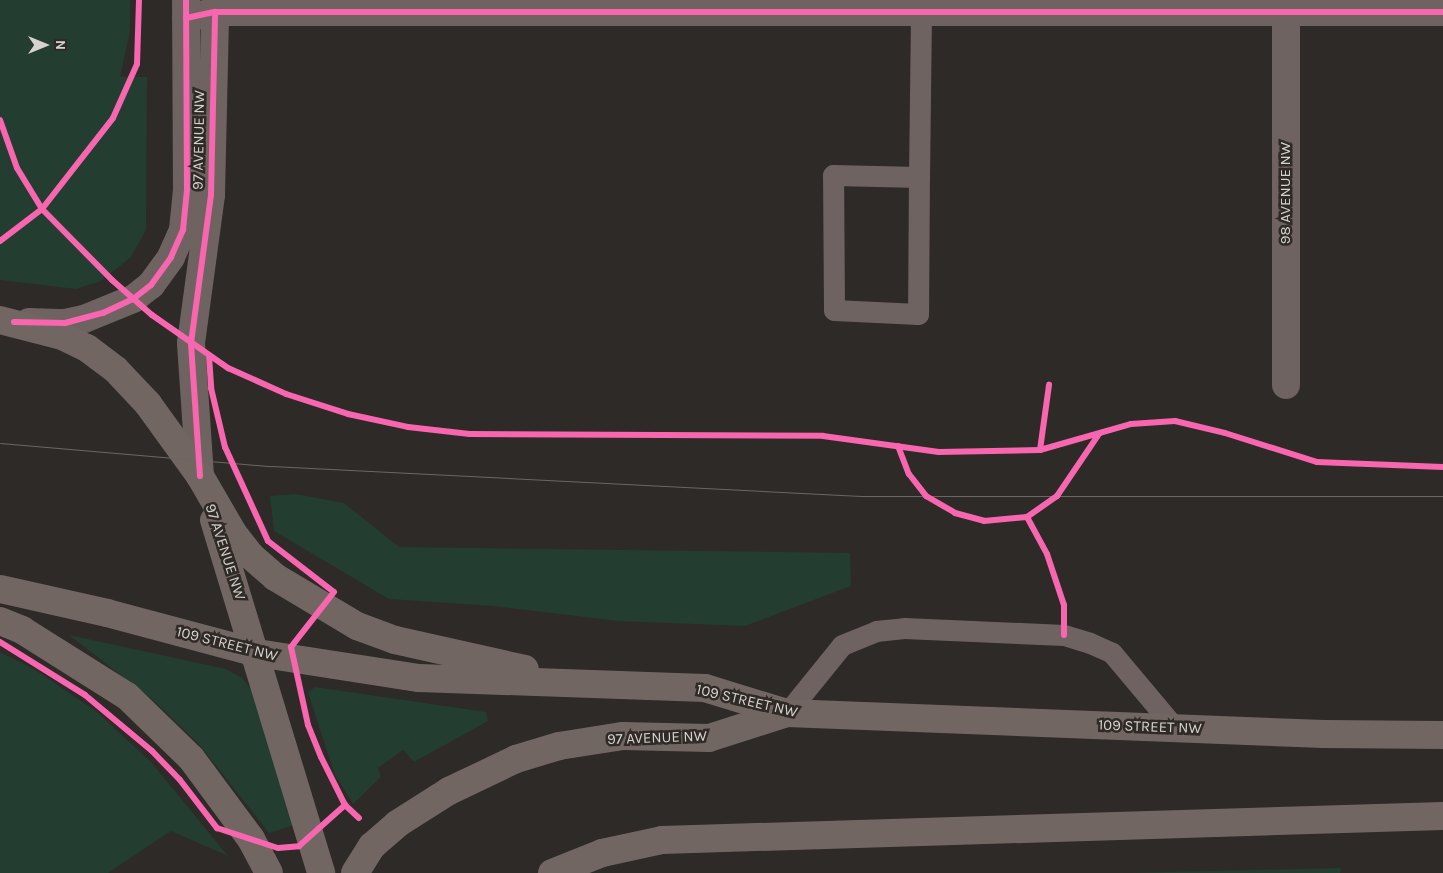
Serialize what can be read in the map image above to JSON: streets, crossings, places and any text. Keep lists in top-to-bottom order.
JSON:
{
  "streets": {
    "main road": ["97 AVENUE NW", "109 STREET NW"],
    "street": ["98 AVENUE NW"]
  },
  "crossings": [
    ["97 AVENUE NW", "109 STREET NW"]
  ],
  "north": "right"
}
